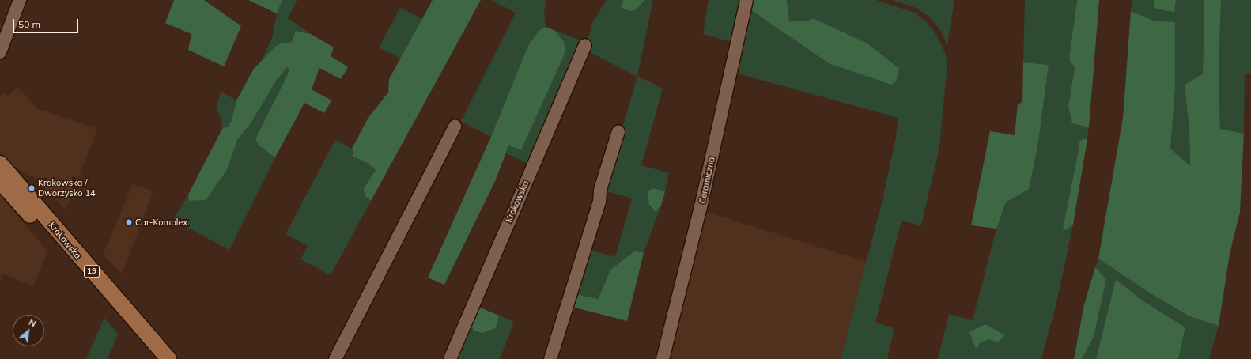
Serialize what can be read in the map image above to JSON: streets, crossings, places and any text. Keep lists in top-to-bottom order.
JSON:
{
  "streets": {
    "main road": ["Krakowska", "19"],
    "street": ["Ceramiczna"]
  },
  "places": ["Krakowska / Dworzysko 14", "Car-Komplex"],
  "scale_bar": "50 m",
  "north": "top right"
}
